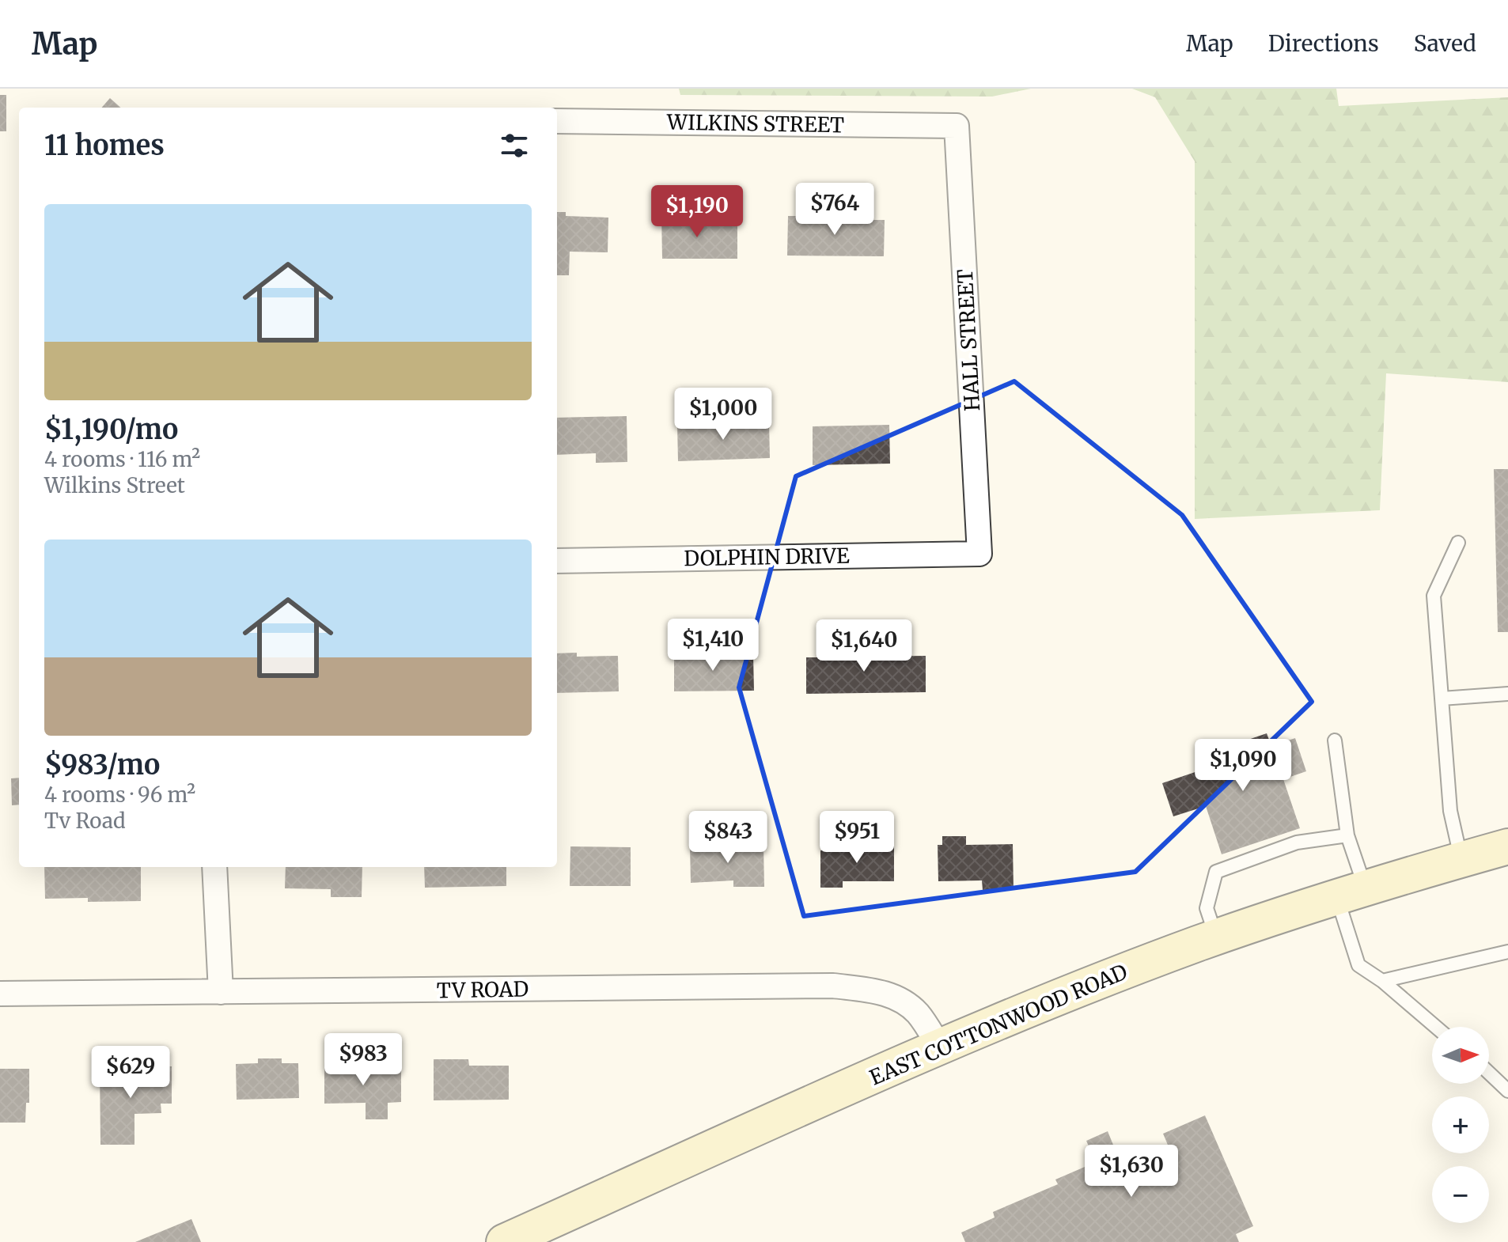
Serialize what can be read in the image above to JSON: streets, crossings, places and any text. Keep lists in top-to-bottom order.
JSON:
{
  "streets": {
    "main road": ["EAST COTTONWOOD ROAD"],
    "street": [
      "WILKINS STREET",
      "HALL STREET",
      "DOLPHIN DRIVE",
      "TV ROAD"
    ]
  },
  "crossings": [
    ["WILKINS STREET", "HALL STREET"],
    ["HALL STREET", "DOLPHIN DRIVE"],
    ["TV ROAD", "EAST COTTONWOOD ROAD"]
  ],
  "north": "right",
  "page": {
    "header": "Map",
    "nav": ["Map", "Directions", "Saved"],
    "heading": "11 homes",
    "price": [
      "$764",
      "$1,190",
      "$1,000",
      "$1,410",
      "$1,640",
      "$1,090",
      "$843",
      "$951",
      "$983",
      "$629",
      "$1,630"
    ],
    "list": [
      {
        "name": "$1,190/mo",
        "note": "4 rooms · 116 m² · Wilkins Street"
      },
      {
        "name": "$983/mo",
        "note": "4 rooms · 96 m² · Tv Road"
      }
    ],
    "map_buttons": ["+", "−"]
  }
}
